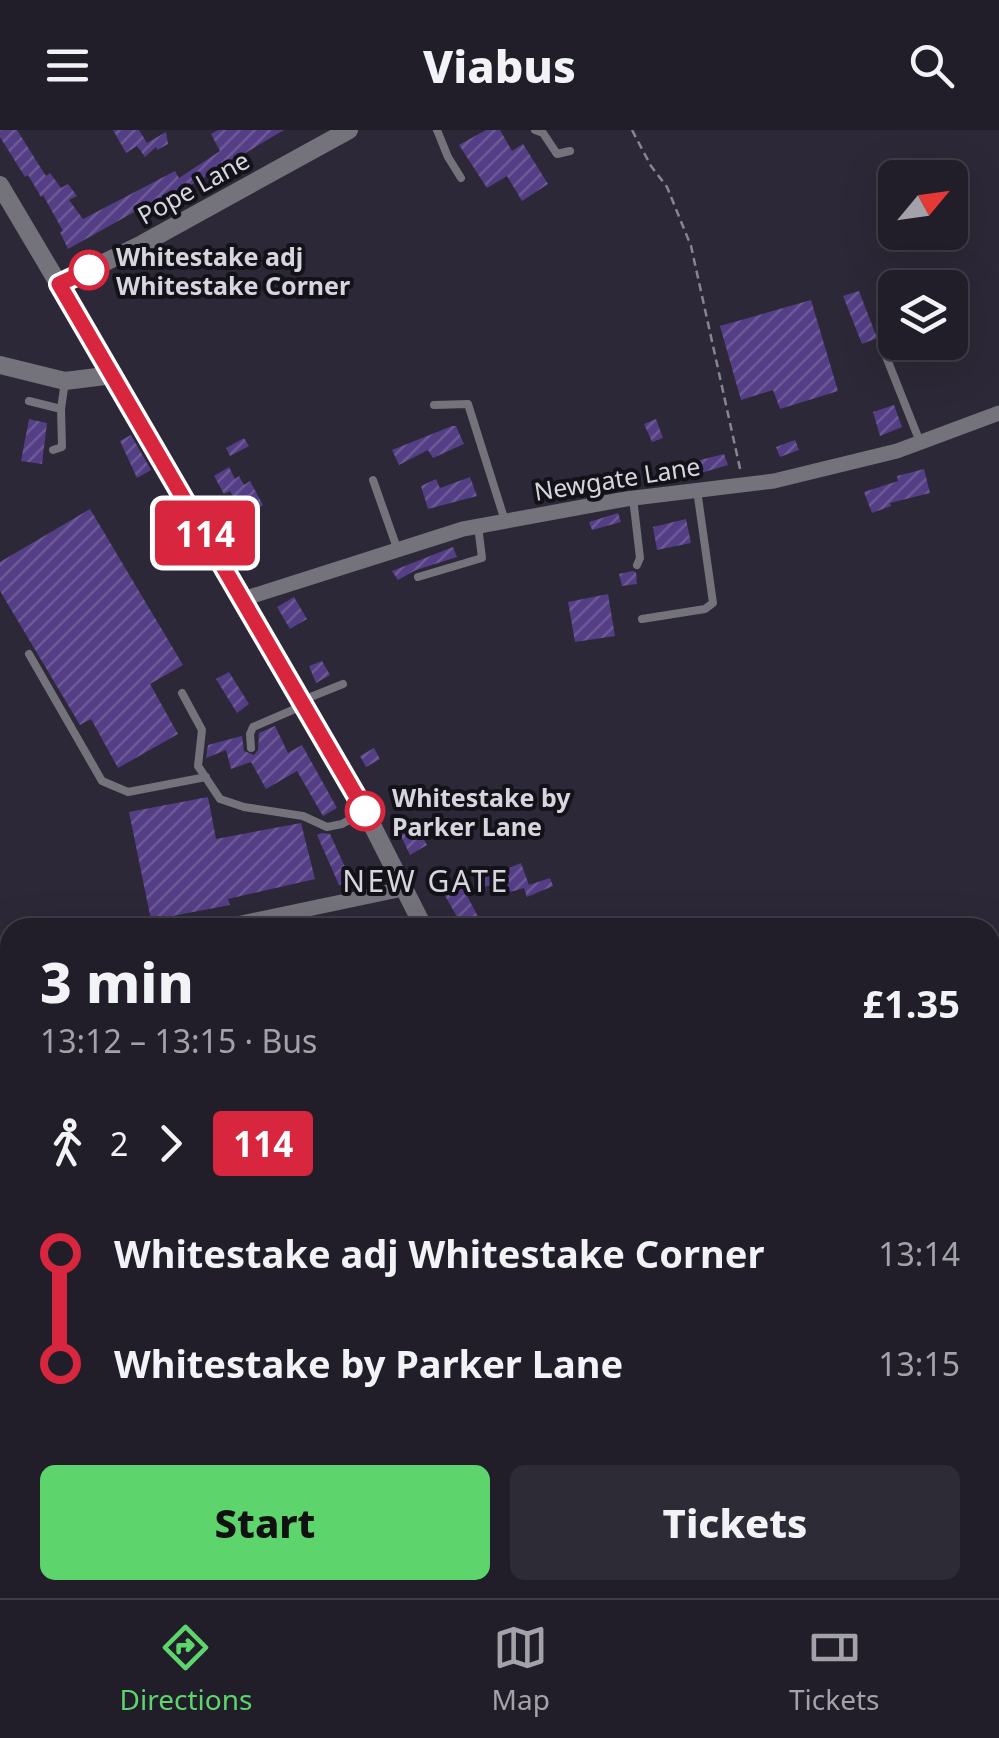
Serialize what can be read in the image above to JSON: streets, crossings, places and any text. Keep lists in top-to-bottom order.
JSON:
{
  "streets": {
    "street": ["Pope Lane", "Newgate Lane"]
  },
  "districts": ["NEW GATE"],
  "places": ["Whitestake adj Whitestake Corner", "Whitestake by Parker Lane"],
  "lines": ["bus line 114"],
  "north": "top right",
  "page": {
    "header": "Viabus",
    "on_map": "114",
    "heading": ["3 min", "13:12 – 13:15 · Bus", "£1.35"],
    "legs": ["2", "114"],
    "list": [
      {
        "name": "Whitestake adj Whitestake Corner",
        "value": "13:14"
      },
      {
        "name": "Whitestake by Parker Lane",
        "value": "13:15"
      }
    ],
    "buttons": ["Start", "Tickets"],
    "tabs": ["Directions", "Map", "Tickets"]
  }
}
